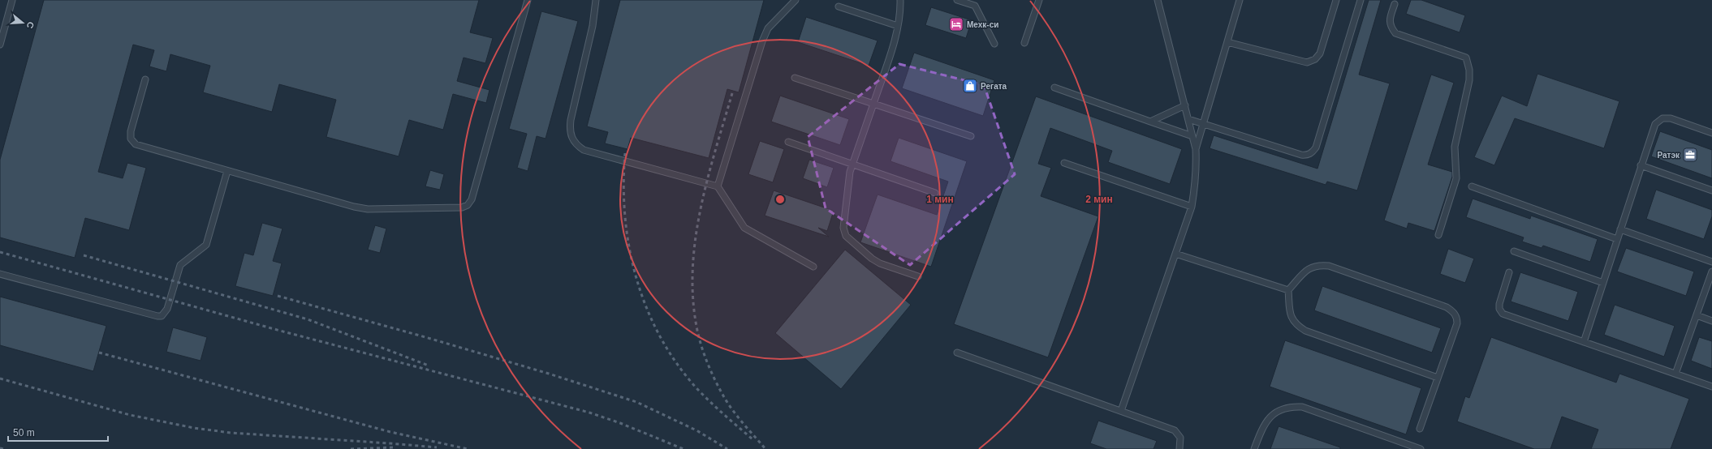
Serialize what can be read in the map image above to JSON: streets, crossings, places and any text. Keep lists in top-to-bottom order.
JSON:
{
  "places": {
    "hotel": ["Мехк-си"],
    "shop": ["Регата"],
    "office": ["Ратэк"]
  },
  "scale_bar": "50 m",
  "north": "right",
  "rings": ["1 мин", "2 мин"]
}
